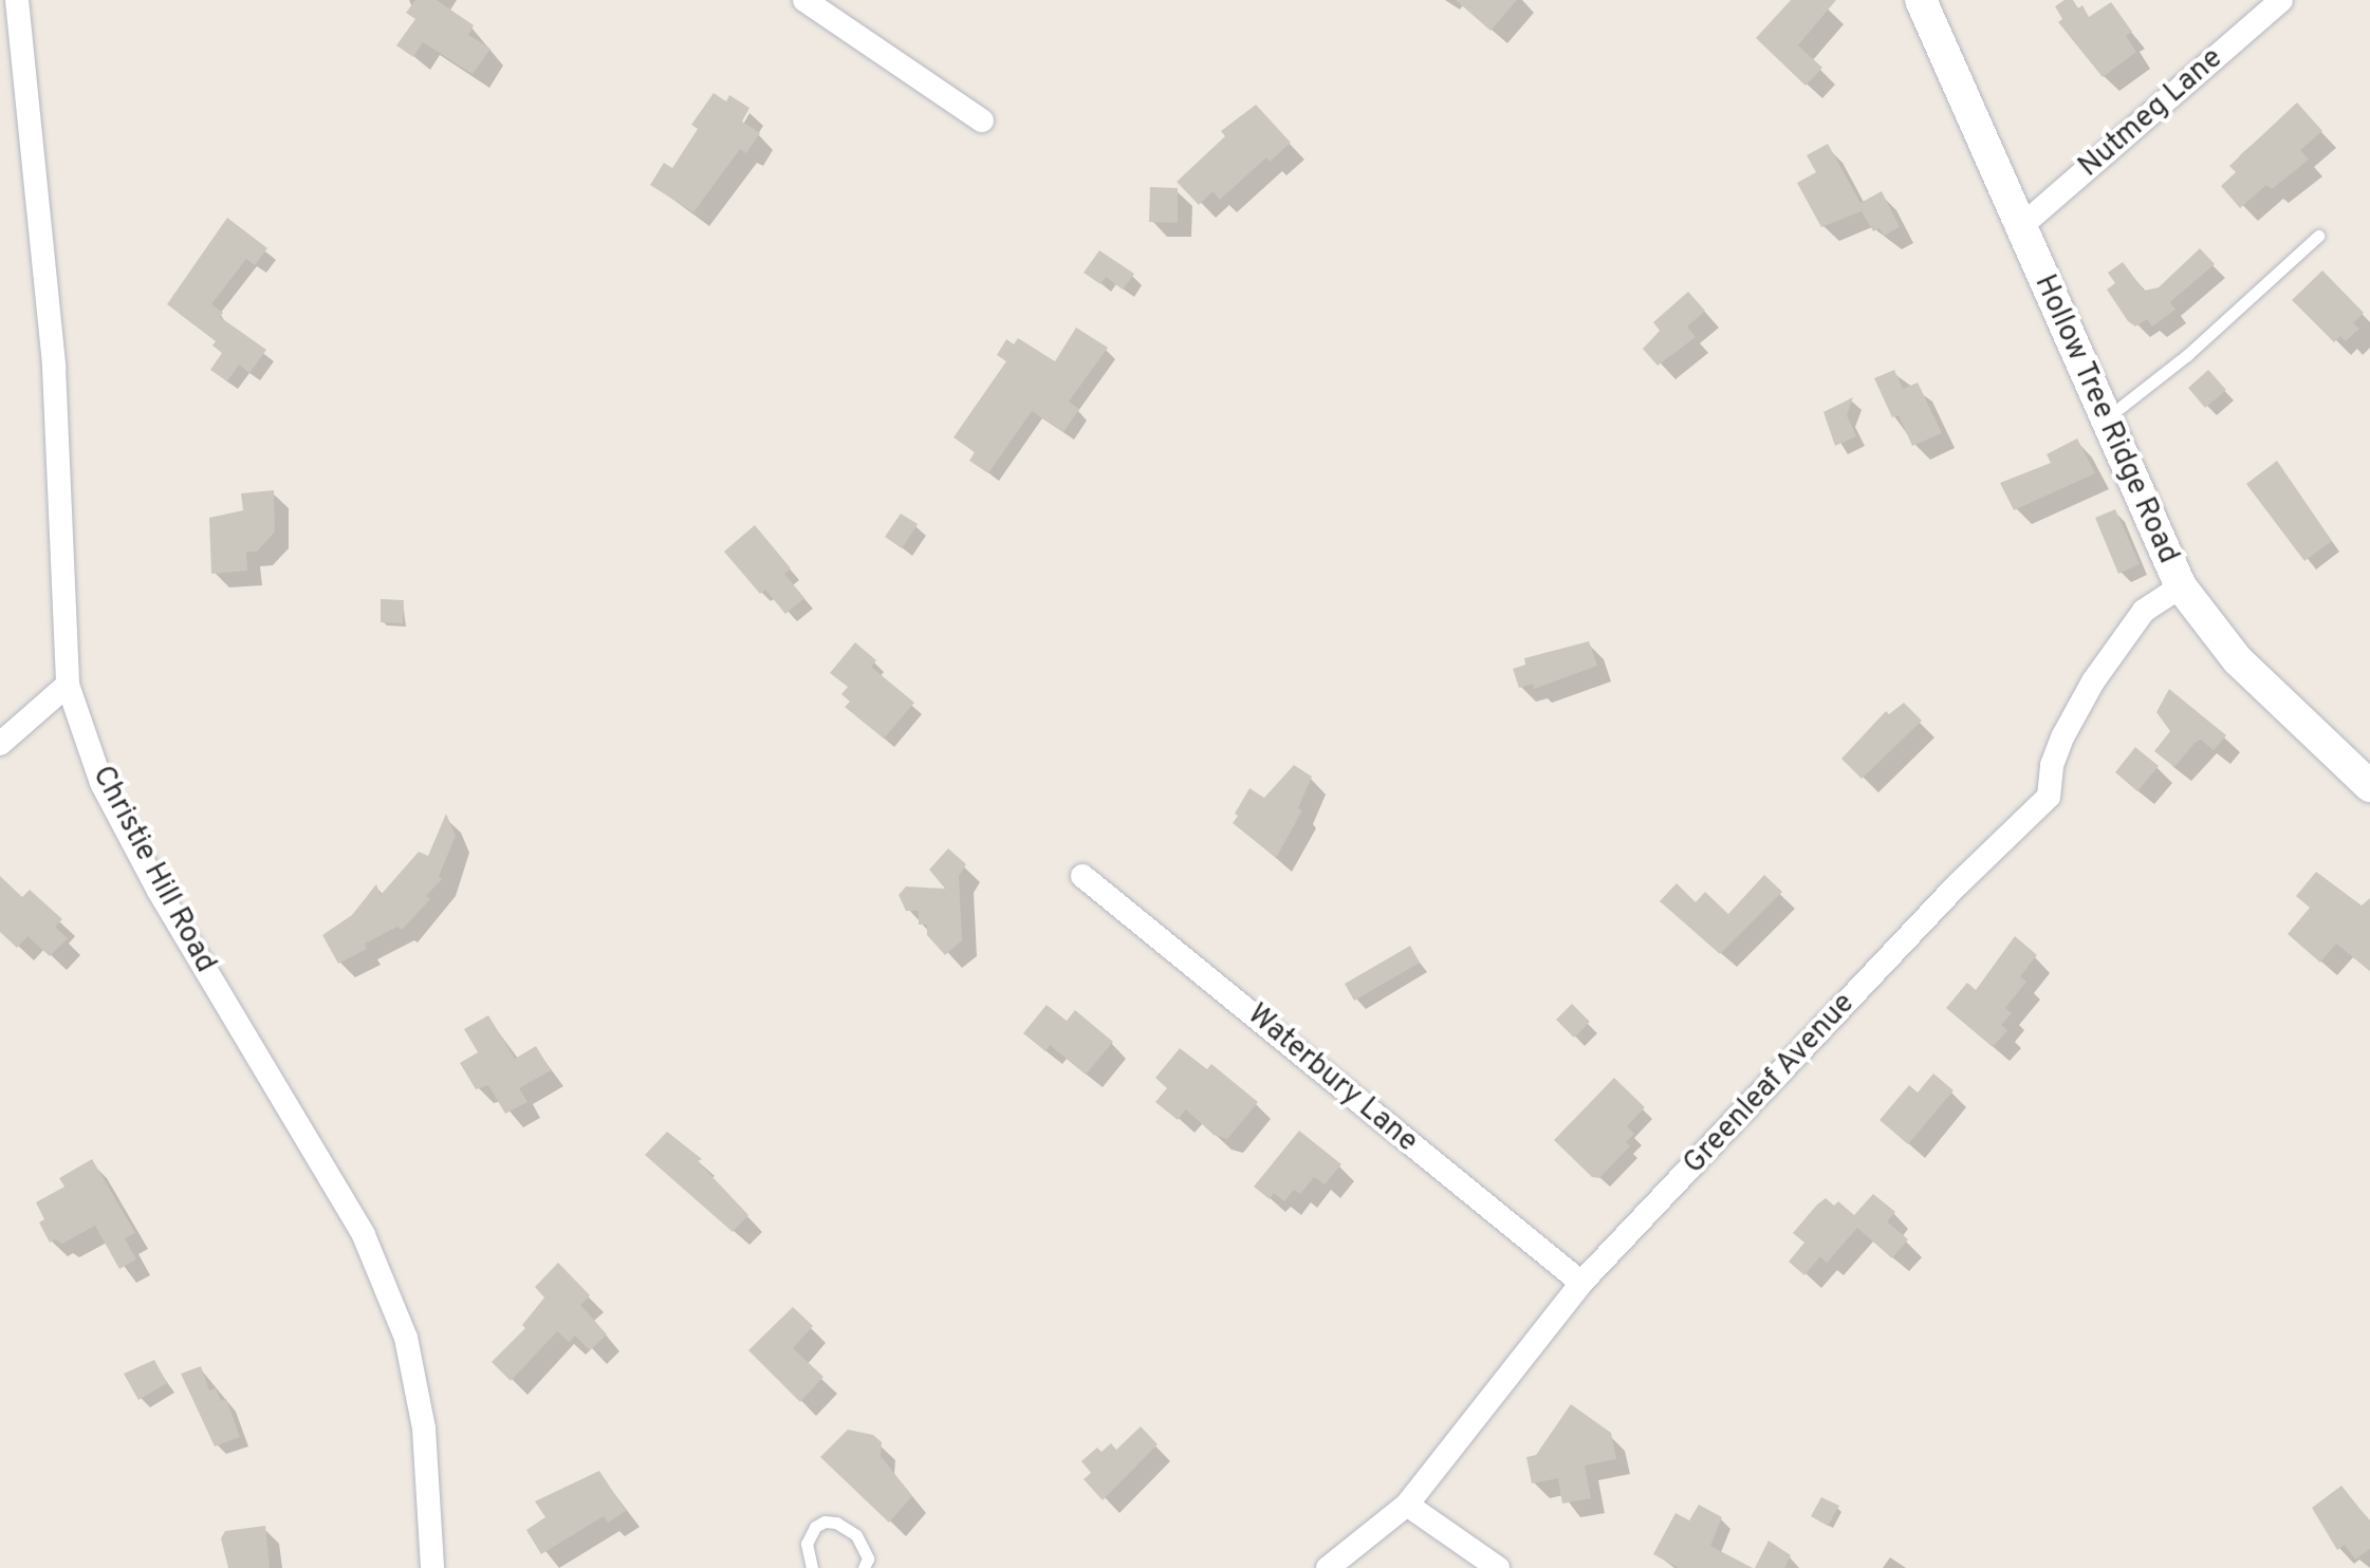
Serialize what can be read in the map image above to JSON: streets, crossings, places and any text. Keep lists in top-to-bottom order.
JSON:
{
  "streets": {
    "street": [
      "Nutmeg Lane",
      "Hollow Tree Ridge Road",
      "Christie Hill Road",
      "Waterbury Lane",
      "Greenleaf Avenue"
    ]
  },
  "crossings": [
    ["Nutmeg Lane", "Hollow Tree Ridge Road"],
    ["Hollow Tree Ridge Road", "Greenleaf Avenue"],
    ["Waterbury Lane", "Greenleaf Avenue"]
  ]
}
